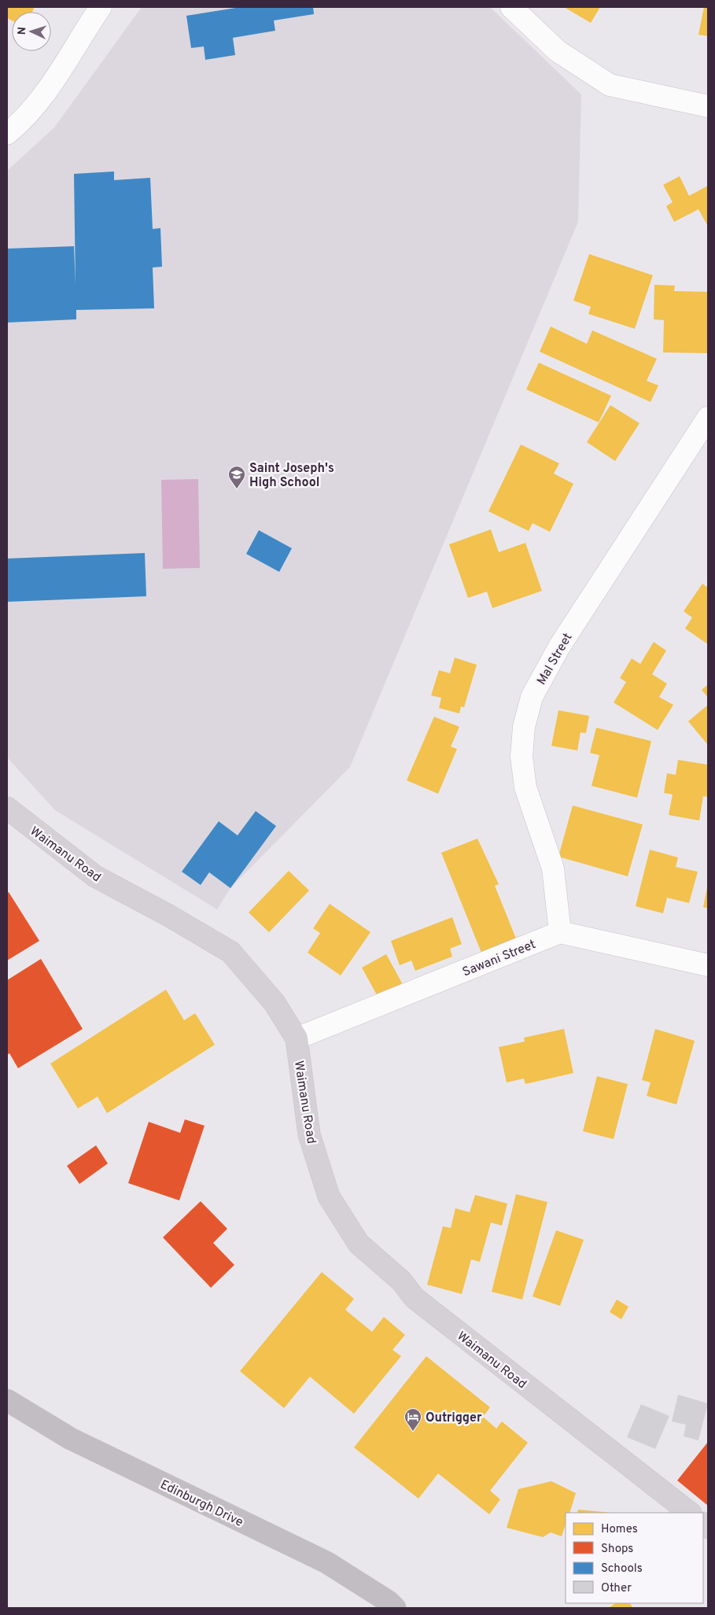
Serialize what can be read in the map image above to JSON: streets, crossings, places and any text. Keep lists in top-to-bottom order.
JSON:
{
  "streets": {
    "highway": ["Edinburgh Drive"],
    "main road": ["Waimanu Road"],
    "street": ["Mal Street", "Sawani Street"]
  },
  "crossings": [
    ["Mal Street", "Sawani Street"],
    ["Waimanu Road", "Sawani Street"]
  ],
  "places": {
    "school or university": ["Saint Joseph's High School"],
    "hotel": ["Outrigger"]
  },
  "legend": [
    "Homes",
    "Shops",
    "Schools",
    "Other"
  ],
  "north": "left"
}
